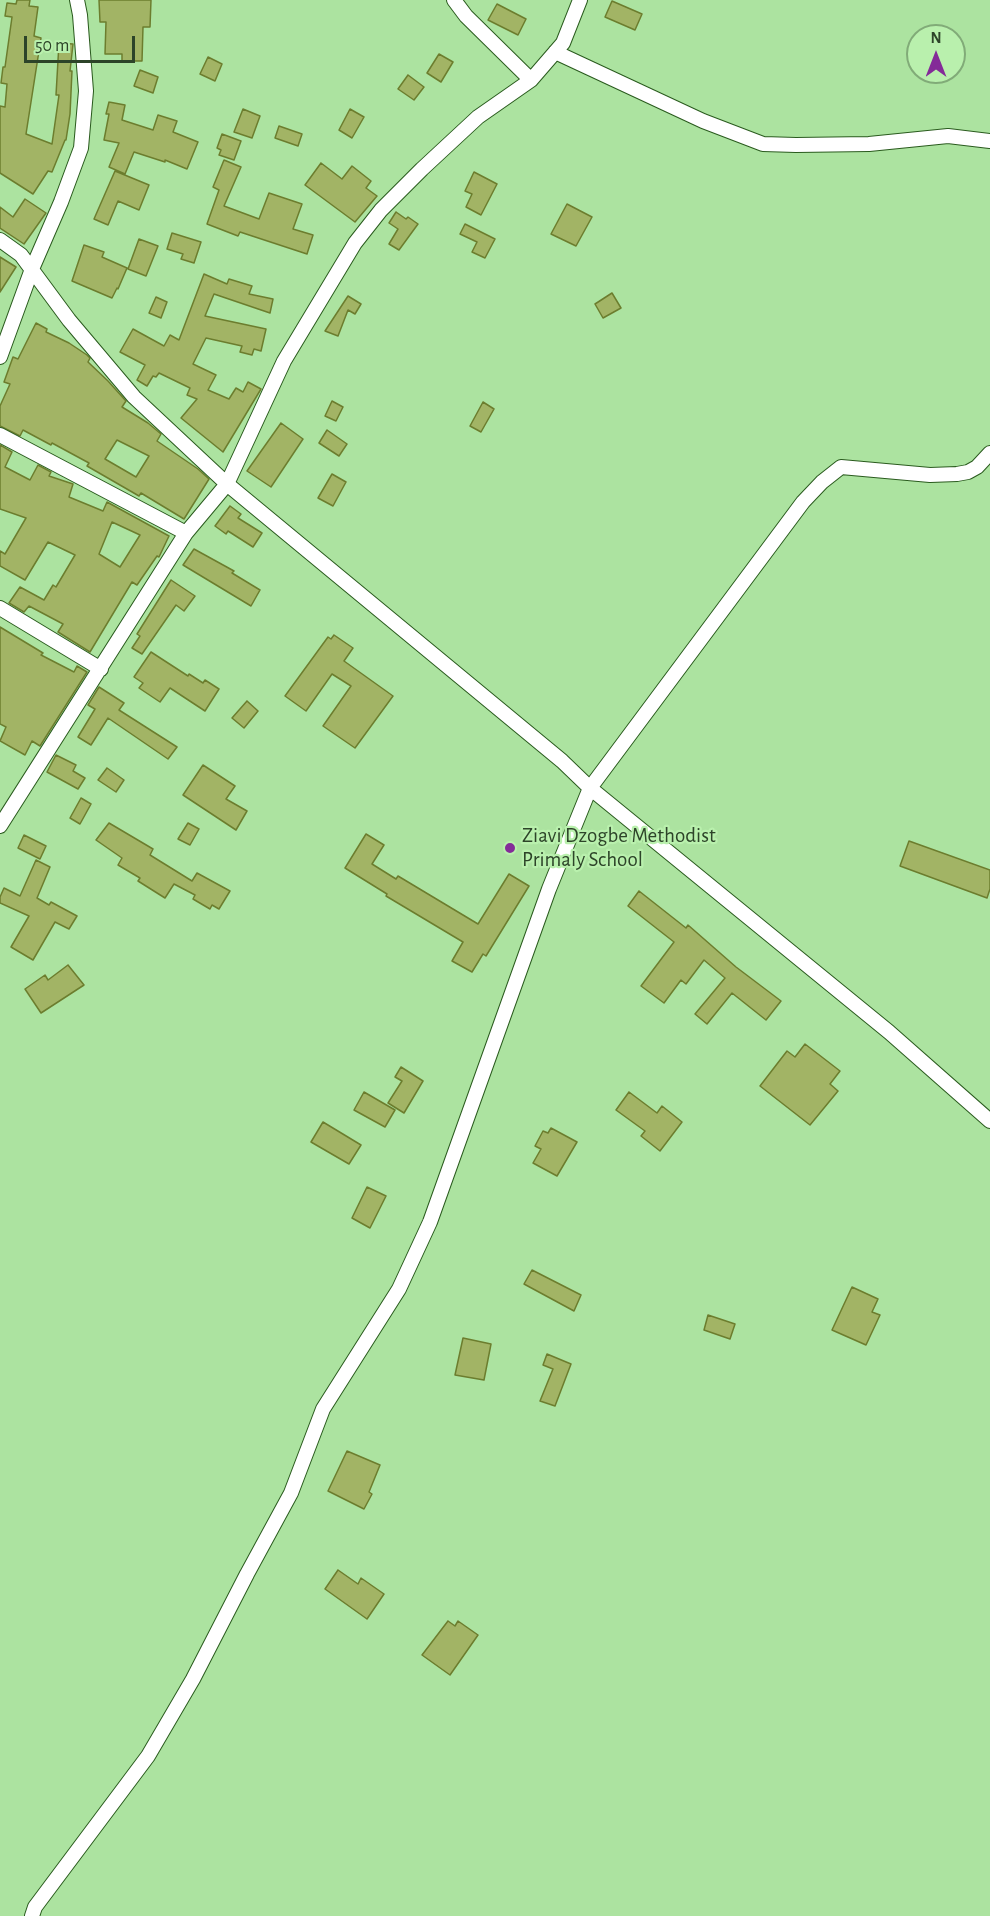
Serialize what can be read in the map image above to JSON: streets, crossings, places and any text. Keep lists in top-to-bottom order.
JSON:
{
  "places": ["Ziavi Dzogbe Methodist Primaly School"],
  "scale_bar": "50 m",
  "north": "top"
}
